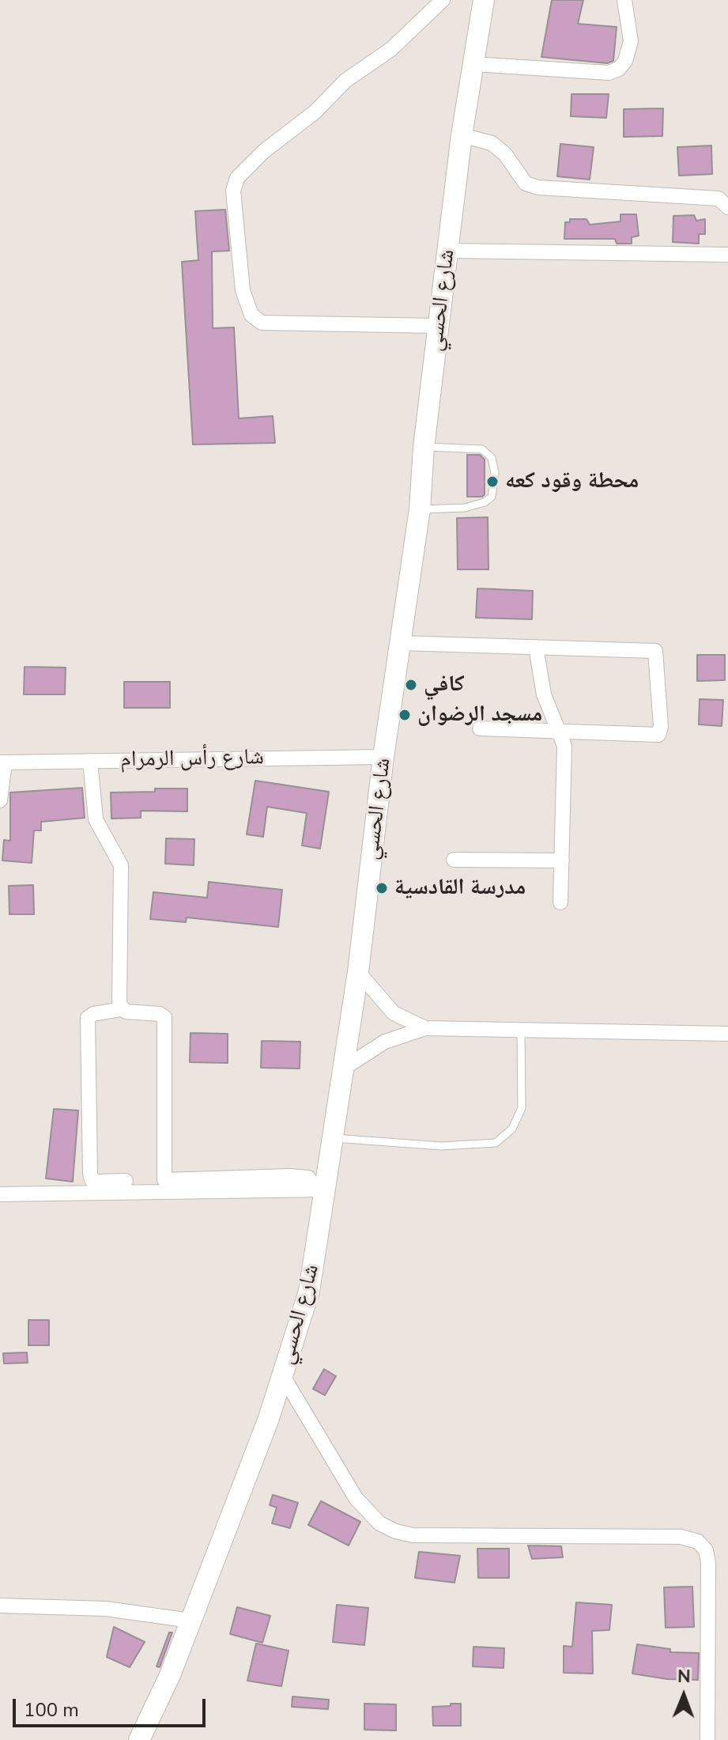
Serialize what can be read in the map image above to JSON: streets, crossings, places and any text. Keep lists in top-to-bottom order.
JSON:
{
  "streets": {
    "street": ["شارع الحسي", "شارع رأس الرمرام"]
  },
  "crossings": [
    ["شارع الحسي", "شارع رأس الرمرام"]
  ],
  "places": [
    "محطة وقود كعه",
    "كافي",
    "مسجد الرضوان",
    "مدرسة القادسية"
  ],
  "scale_bar": "100 m",
  "north": "top"
}
